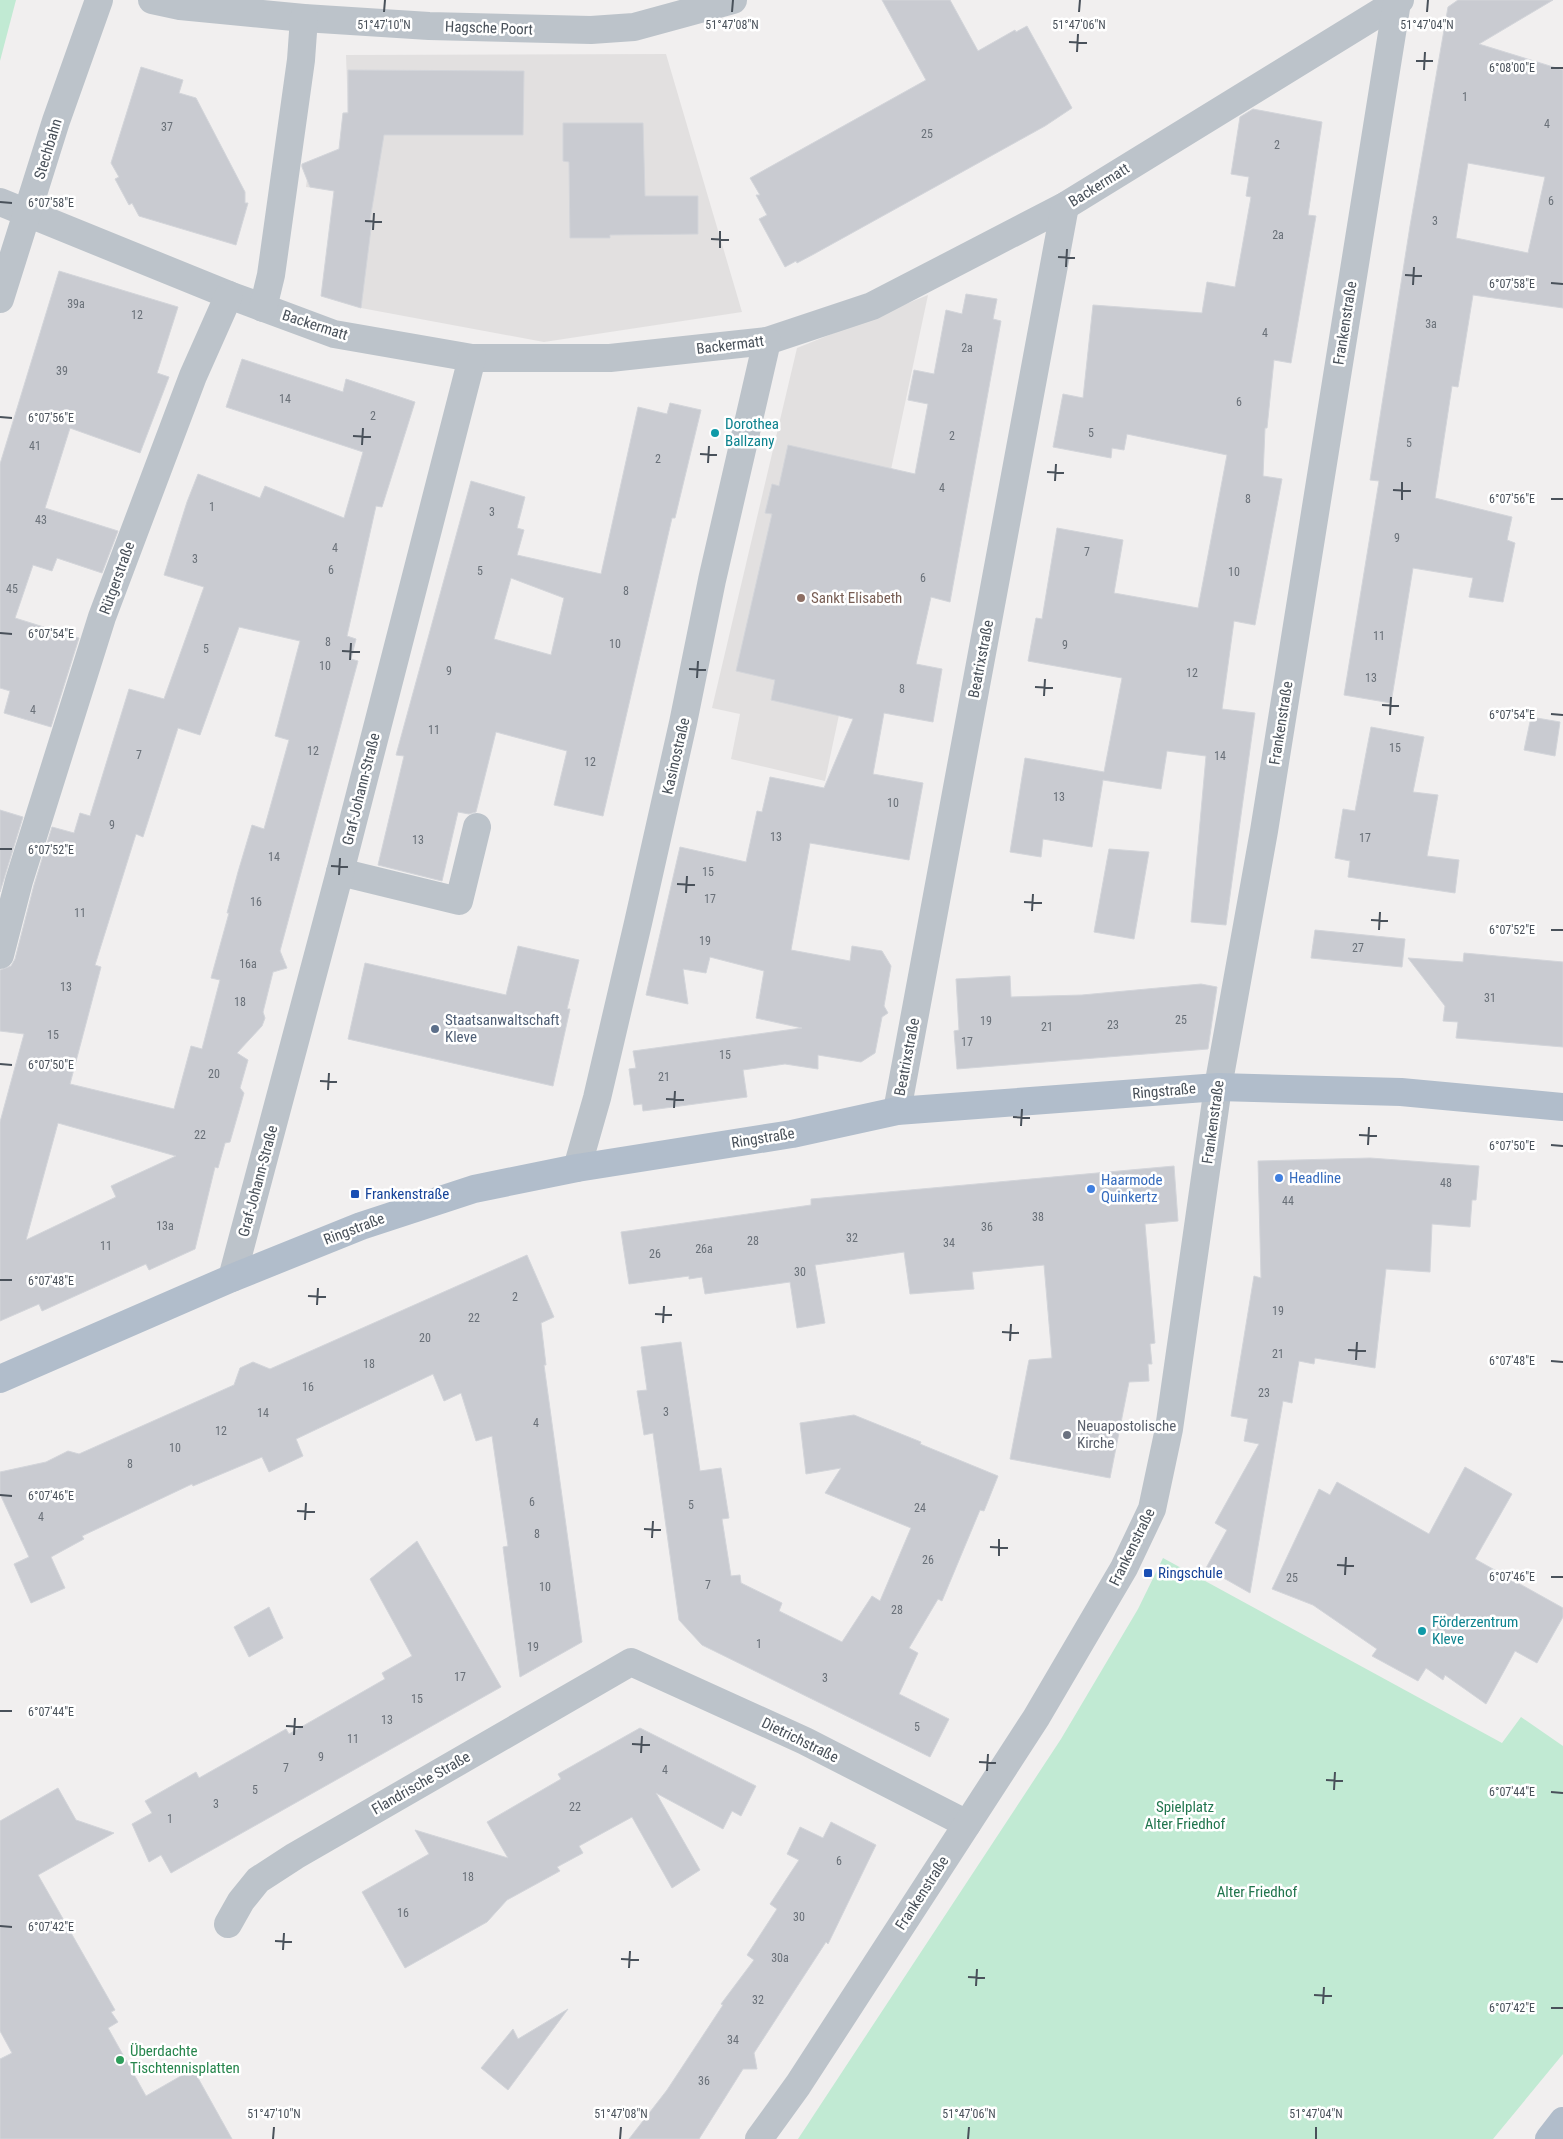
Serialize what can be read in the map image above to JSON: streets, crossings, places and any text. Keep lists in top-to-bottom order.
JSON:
{
  "streets": {
    "main road": ["Ringstraße"],
    "street": [
      "Hagsche Poort",
      "Stechbahn",
      "Backermatt",
      "Frankenstraße",
      "Rütgerstraße",
      "Beatrixstraße",
      "Kasinostraße",
      "Graf-Johann-Straße",
      "Dietrichstraße",
      "Flandrische Straße"
    ]
  },
  "crossings": [
    ["Stechbahn", "Backermatt"],
    ["Backermatt", "Frankenstraße"],
    ["Backermatt", "Rütgerstraße"],
    ["Backermatt", "Beatrixstraße"],
    ["Backermatt", "Kasinostraße"],
    ["Backermatt", "Graf-Johann-Straße"],
    ["Frankenstraße", "Ringstraße"],
    ["Frankenstraße", "Dietrichstraße"],
    ["Beatrixstraße", "Ringstraße"],
    ["Kasinostraße", "Ringstraße"],
    ["Graf-Johann-Straße", "Ringstraße"],
    ["Dietrichstraße", "Flandrische Straße"]
  ],
  "parks": ["Spielplatz Alter Friedhof", "Alter Friedhof"],
  "places": {
    "other": [
      "Dorothea Ballzany",
      "Sankt Elisabeth",
      "Staatsanwaltschaft Kleve",
      "Headline",
      "Haarmode Quinkertz",
      "Neuapostolische Kirche",
      "Förderzentrum Kleve",
      "Überdachte Tischtennisplatten"
    ],
    "transit": ["Frankenstraße", "Ringschule"]
  },
  "house_numbers": [
    "1",
    "4",
    "37",
    "25",
    "2",
    "6",
    "3",
    "2a",
    "39a",
    "12",
    "3a",
    "4",
    "2a",
    "39",
    "14",
    "6",
    "2",
    "5",
    "2",
    "5",
    "41",
    "2",
    "4",
    "8",
    "1",
    "3",
    "43",
    "9",
    "4",
    "7",
    "3",
    "6",
    "5",
    "10",
    "6",
    "45",
    "8",
    "11",
    "8",
    "10",
    "9",
    "5",
    "10",
    "9",
    "12",
    "13",
    "8",
    "4",
    "11",
    "15",
    "12",
    "7",
    "14",
    "12",
    "13",
    "10",
    "9",
    "13",
    "17",
    "13",
    "14",
    "15",
    "17",
    "16",
    "11",
    "19",
    "27",
    "16a",
    "13",
    "31",
    "18",
    "25",
    "19",
    "23",
    "21",
    "15",
    "17",
    "15",
    "20",
    "21",
    "22",
    "48",
    "44",
    "38",
    "13a",
    "36",
    "32",
    "28",
    "34",
    "11",
    "26a",
    "26",
    "30",
    "2",
    "19",
    "22",
    "20",
    "21",
    "18",
    "16",
    "23",
    "3",
    "14",
    "4",
    "12",
    "10",
    "8",
    "6",
    "5",
    "24",
    "4",
    "8",
    "26",
    "25",
    "7",
    "10",
    "28",
    "1",
    "19",
    "17",
    "3",
    "15",
    "13",
    "5",
    "11",
    "9",
    "7",
    "4",
    "5",
    "3",
    "22",
    "1",
    "6",
    "18",
    "16",
    "30",
    "30a",
    "32",
    "34",
    "36"
  ],
  "coordinates": [
    "51°47'10\"N",
    "51°47'08\"N",
    "51°47'06\"N",
    "51°47'04\"N",
    "6°08'00\"E",
    "6°07'58\"E",
    "6°07'56\"E",
    "6°07'54\"E",
    "6°07'52\"E",
    "6°07'50\"E",
    "6°07'48\"E",
    "6°07'46\"E",
    "6°07'44\"E",
    "6°07'42\"E"
  ]
}
